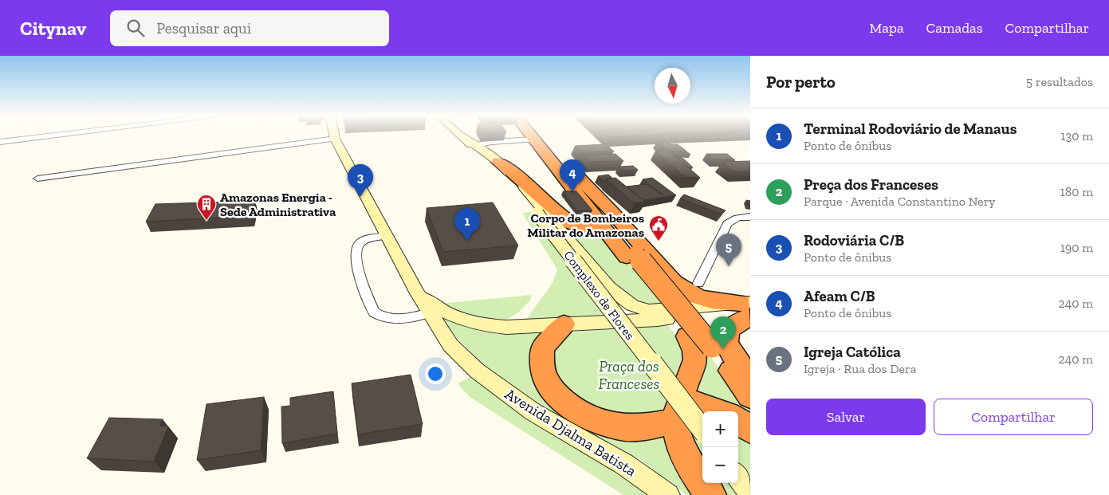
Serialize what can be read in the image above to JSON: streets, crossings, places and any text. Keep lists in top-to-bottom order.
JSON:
{
  "streets": {
    "main road": ["Complexo de Flores", "Avenida Djalma Batista"]
  },
  "parks": ["Praça dos Franceses"],
  "places": {
    "building": ["Amazonas Energia - Sede Administrativa"],
    "public building": ["Corpo de Bombeiros Militar do Amazonas"]
  },
  "north": "bottom",
  "page": {
    "header": "Citynav",
    "search": "Pesquisar aqui",
    "nav": ["Mapa", "Camadas", "Compartilhar"],
    "heading": ["Por perto", "5 resultados"],
    "list": [
      {
        "mark": "1",
        "name": "Terminal Rodoviário de Manaus",
        "note": "Ponto de ônibus",
        "value": "130 m"
      },
      {
        "mark": "2",
        "name": "Preça dos Franceses",
        "note": "Parque · Avenida Constantino Nery",
        "value": "180 m"
      },
      {
        "mark": "3",
        "name": "Rodoviária C/B",
        "note": "Ponto de ônibus",
        "value": "190 m"
      },
      {
        "mark": "4",
        "name": "Afeam C/B",
        "note": "Ponto de ônibus",
        "value": "240 m"
      },
      {
        "mark": "5",
        "name": "Igreja Católica",
        "note": "Igreja · Rua dos Dera",
        "value": "240 m"
      }
    ],
    "pins": [
      "4",
      "3",
      "1",
      "5",
      "2"
    ],
    "buttons": ["Salvar", "Compartilhar"],
    "map_buttons": ["+", "−"]
  }
}
